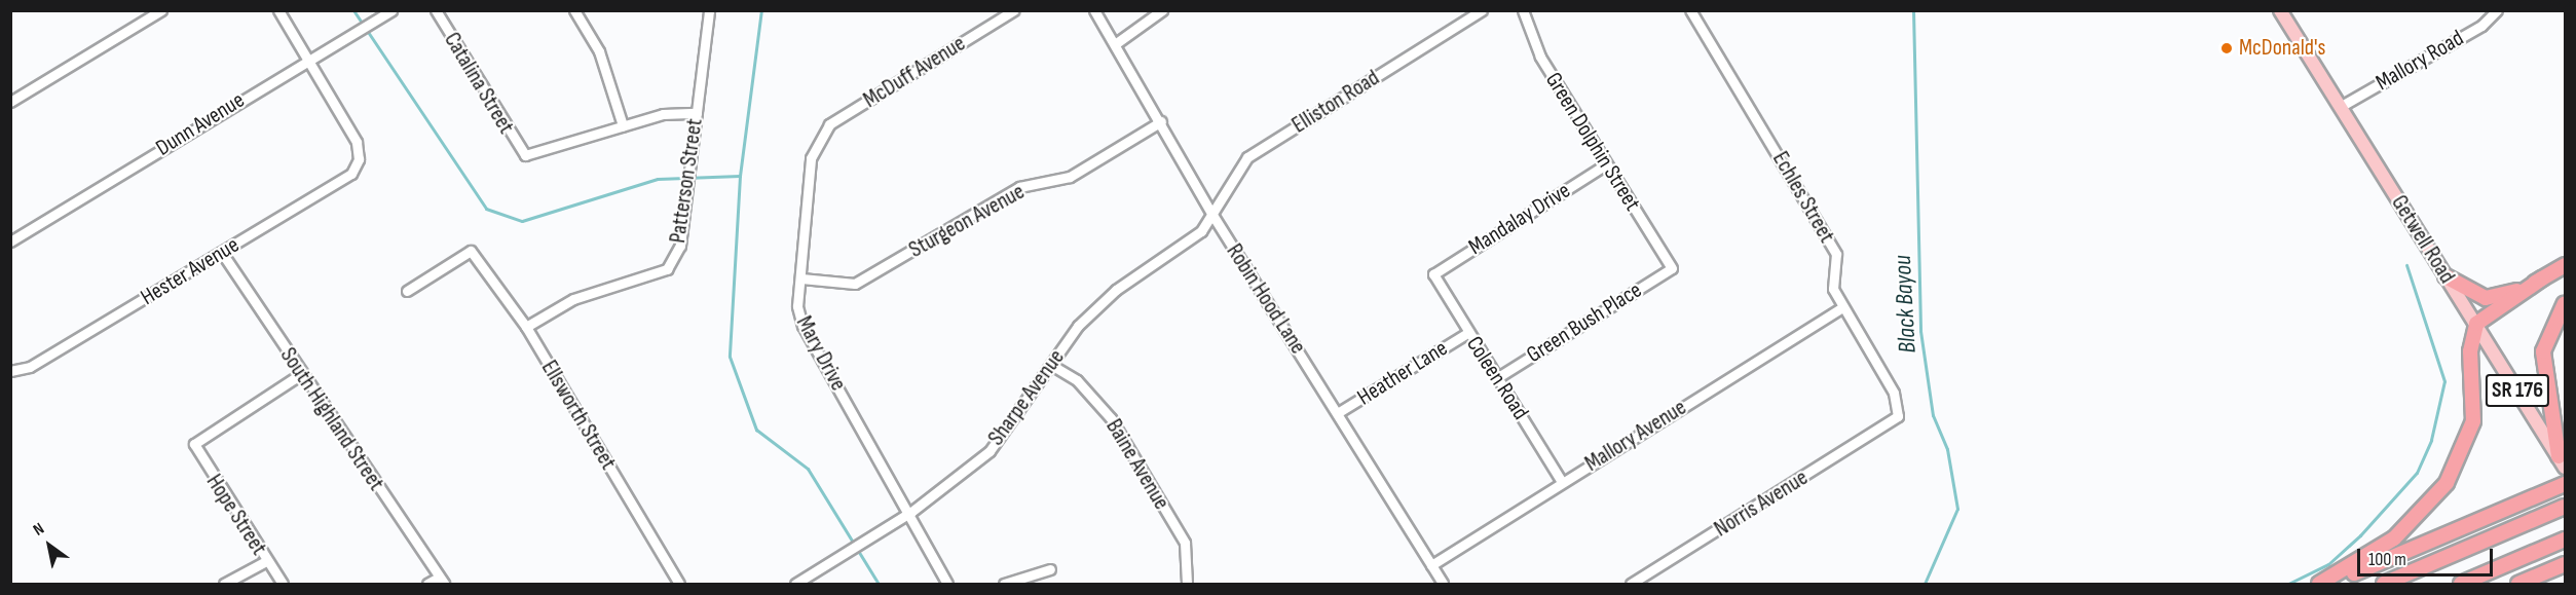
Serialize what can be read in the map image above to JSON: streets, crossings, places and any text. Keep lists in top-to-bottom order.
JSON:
{
  "streets": {
    "main road": ["Getwell Road", "SR 176"],
    "street": [
      "Mallory Road",
      "McDuff Avenue",
      "Catalina Street",
      "Elliston Road",
      "Dunn Avenue",
      "Green Dolphin Street",
      "Patterson Street",
      "Echles Street",
      "Mandalay Drive",
      "Sturgeon Avenue",
      "Hester Avenue",
      "Robin Hood Lane",
      "Green Bush Place",
      "Mary Drive",
      "Heather Lane",
      "Coleen Road",
      "Sharpe Avenue",
      "Ellsworth Street",
      "South Highland Street",
      "Mallory Avenue",
      "Baine Avenue",
      "Norris Avenue",
      "Hope Street"
    ]
  },
  "crossings": [
    ["Mallory Road", "Getwell Road"],
    ["McDuff Avenue", "Mary Drive"],
    ["Elliston Road", "Robin Hood Lane"],
    ["Elliston Road", "Sharpe Avenue"],
    ["Dunn Avenue", "Hester Avenue"],
    ["Green Dolphin Street", "Mandalay Drive"],
    ["Green Dolphin Street", "Green Bush Place"],
    ["Patterson Street", "Ellsworth Street"],
    ["Echles Street", "Mallory Avenue"],
    ["Echles Street", "Norris Avenue"],
    ["Mandalay Drive", "Coleen Road"],
    ["Sturgeon Avenue", "Robin Hood Lane"],
    ["Sturgeon Avenue", "Mary Drive"],
    ["Hester Avenue", "South Highland Street"],
    ["Robin Hood Lane", "Heather Lane"],
    ["Robin Hood Lane", "Sharpe Avenue"],
    ["Robin Hood Lane", "Mallory Avenue"],
    ["Green Bush Place", "Coleen Road"],
    ["Mary Drive", "Sharpe Avenue"],
    ["Heather Lane", "Coleen Road"],
    ["Coleen Road", "Mallory Avenue"],
    ["Sharpe Avenue", "Baine Avenue"],
    ["South Highland Street", "Hope Street"]
  ],
  "water": ["Black Bayou"],
  "places": ["McDonald's"],
  "scale_bar": "100 m",
  "north": "top left"
}
